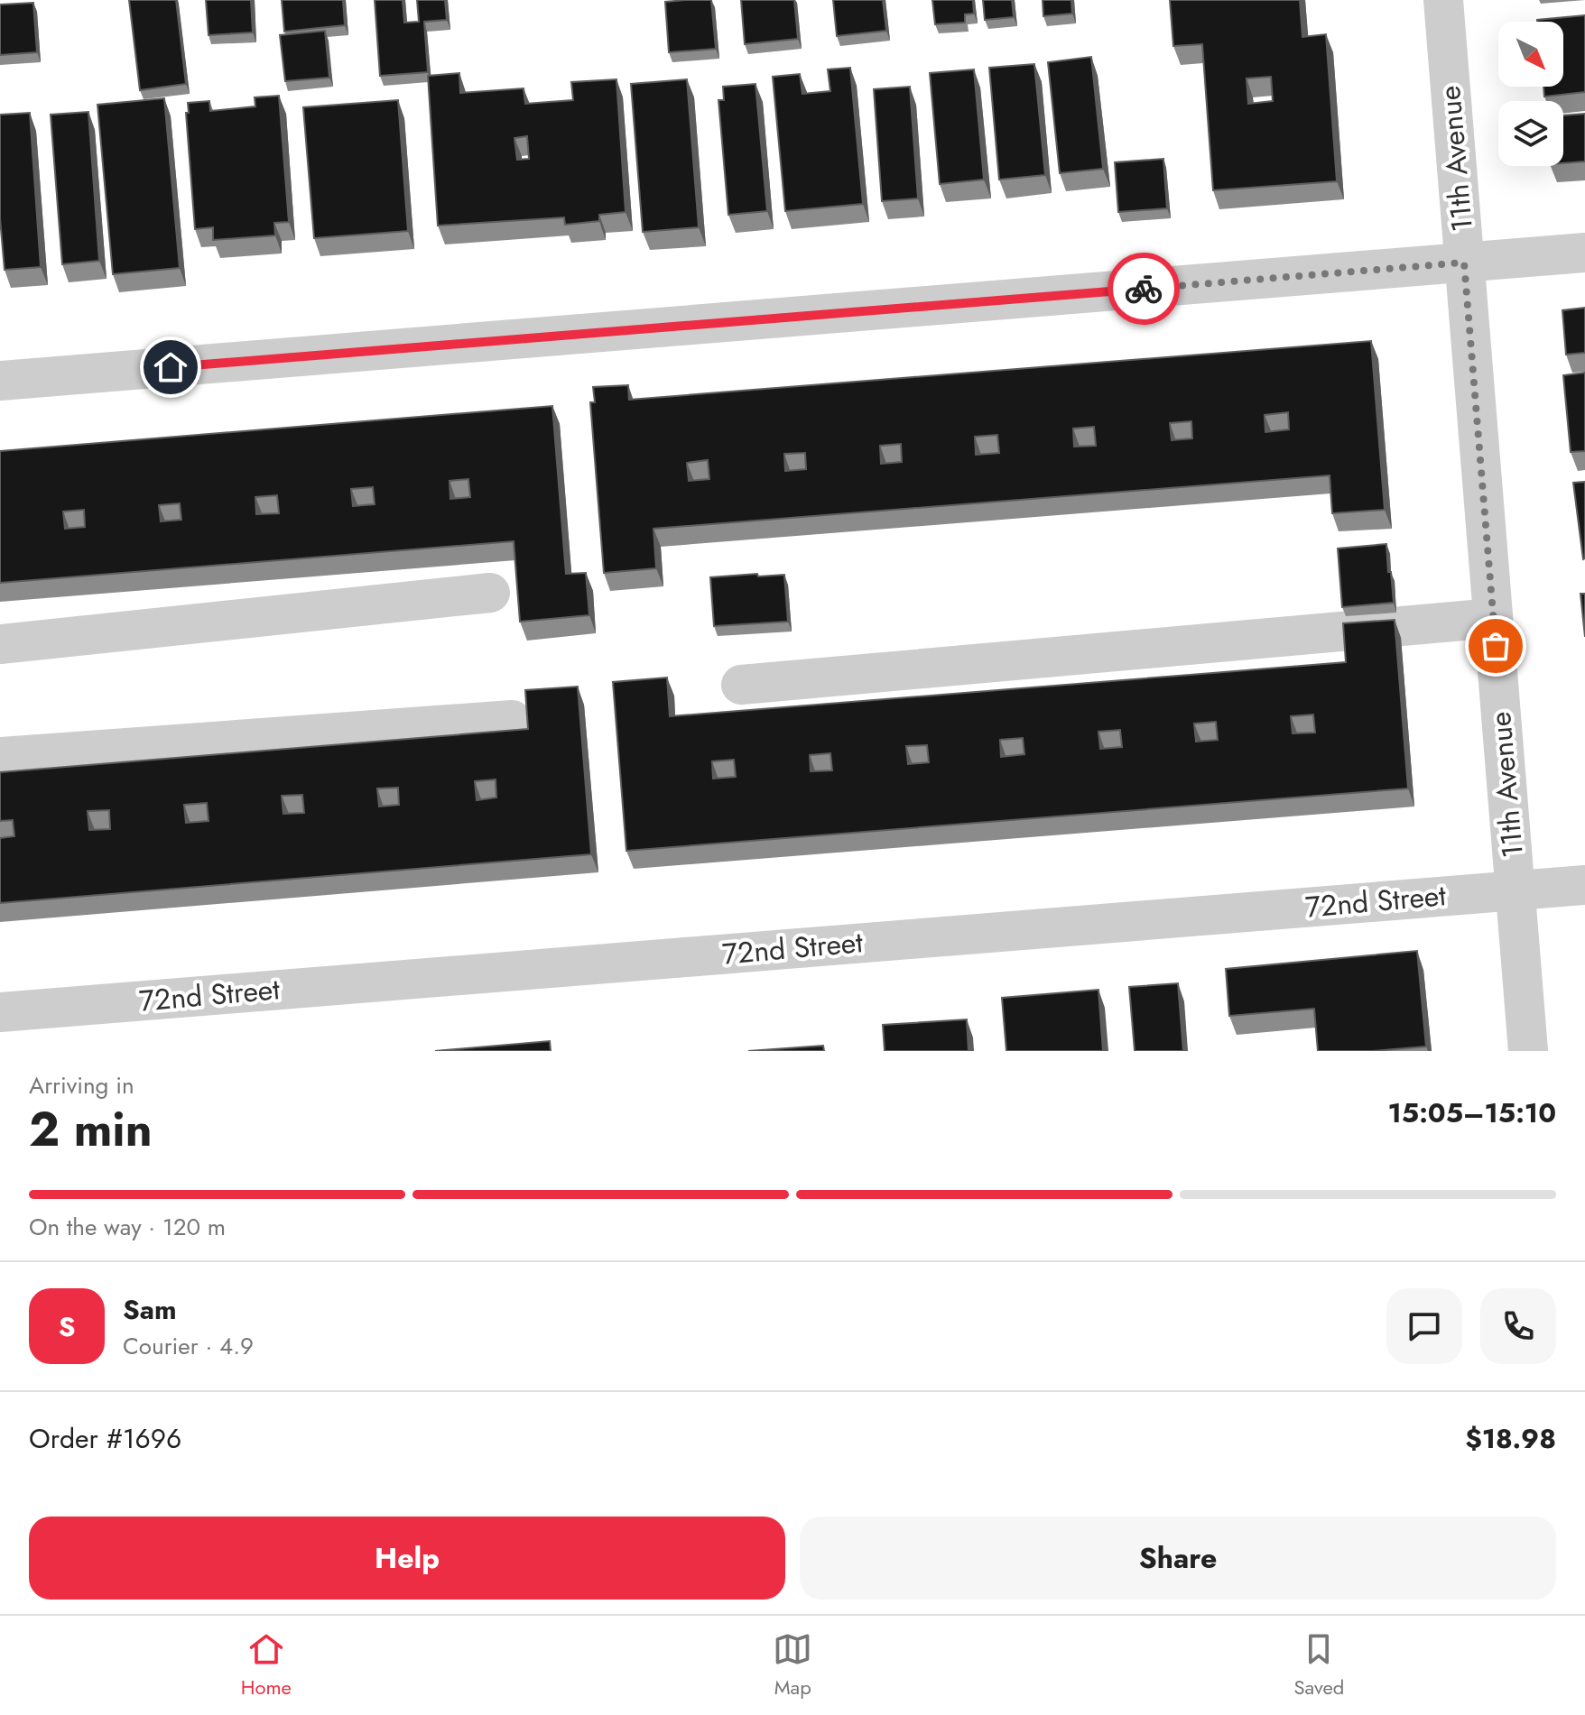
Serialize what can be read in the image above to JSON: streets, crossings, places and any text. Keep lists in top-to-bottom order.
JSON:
{
  "streets": {
    "street": ["11th Avenue", "72nd Street"]
  },
  "crossings": [
    ["11th Avenue", "72nd Street"]
  ],
  "north": "bottom right",
  "page": {
    "heading": ["2 min", "Arriving in", "15:05–15:10"],
    "panel": [
      "Sam",
      "Courier · 4.9",
      "Order #1696",
      "$18.98"
    ],
    "bar": "On the way · 120 m",
    "round": "S",
    "buttons": ["Help", "Share"],
    "tabs": ["Home", "Map", "Saved"]
  }
}
